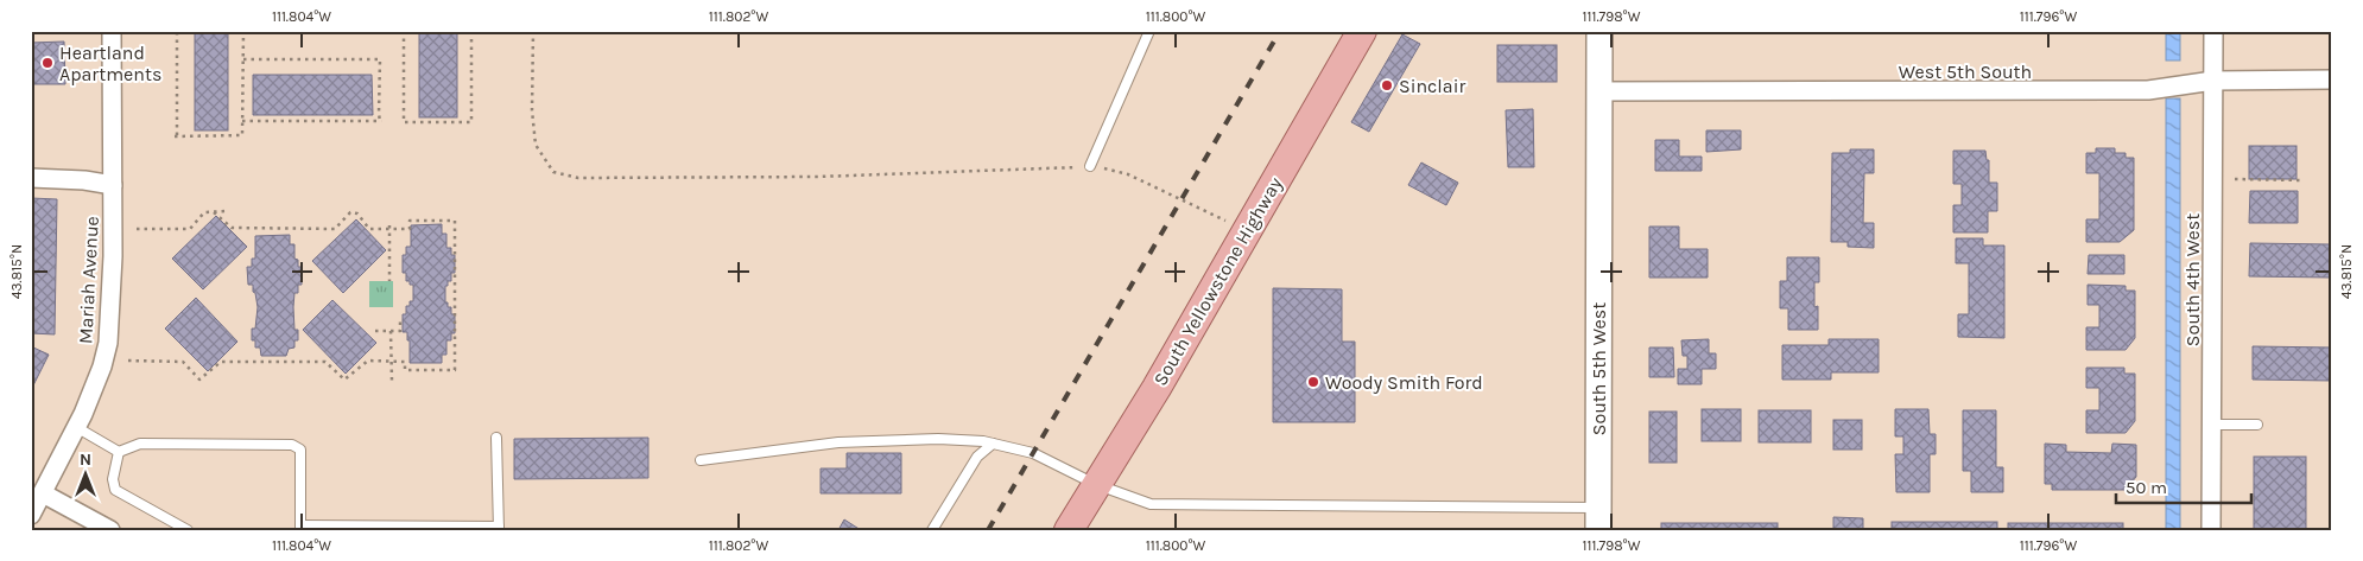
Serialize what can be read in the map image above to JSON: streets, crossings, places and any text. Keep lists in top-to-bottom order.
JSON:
{
  "streets": {
    "main road": ["South Yellowstone Highway"],
    "street": [
      "West 5th South",
      "Mariah Avenue",
      "South 4th West",
      "South 5th West"
    ]
  },
  "crossings": [
    ["West 5th South", "South 4th West"],
    ["West 5th South", "South 5th West"]
  ],
  "places": ["Heartland Apartments", "Sinclair", "Woody Smith Ford"],
  "scale_bar": "50 m",
  "north": "top",
  "coordinates": [
    "111.804°W",
    "111.802°W",
    "111.800°W",
    "111.798°W",
    "111.796°W",
    "43.815°N"
  ]
}
